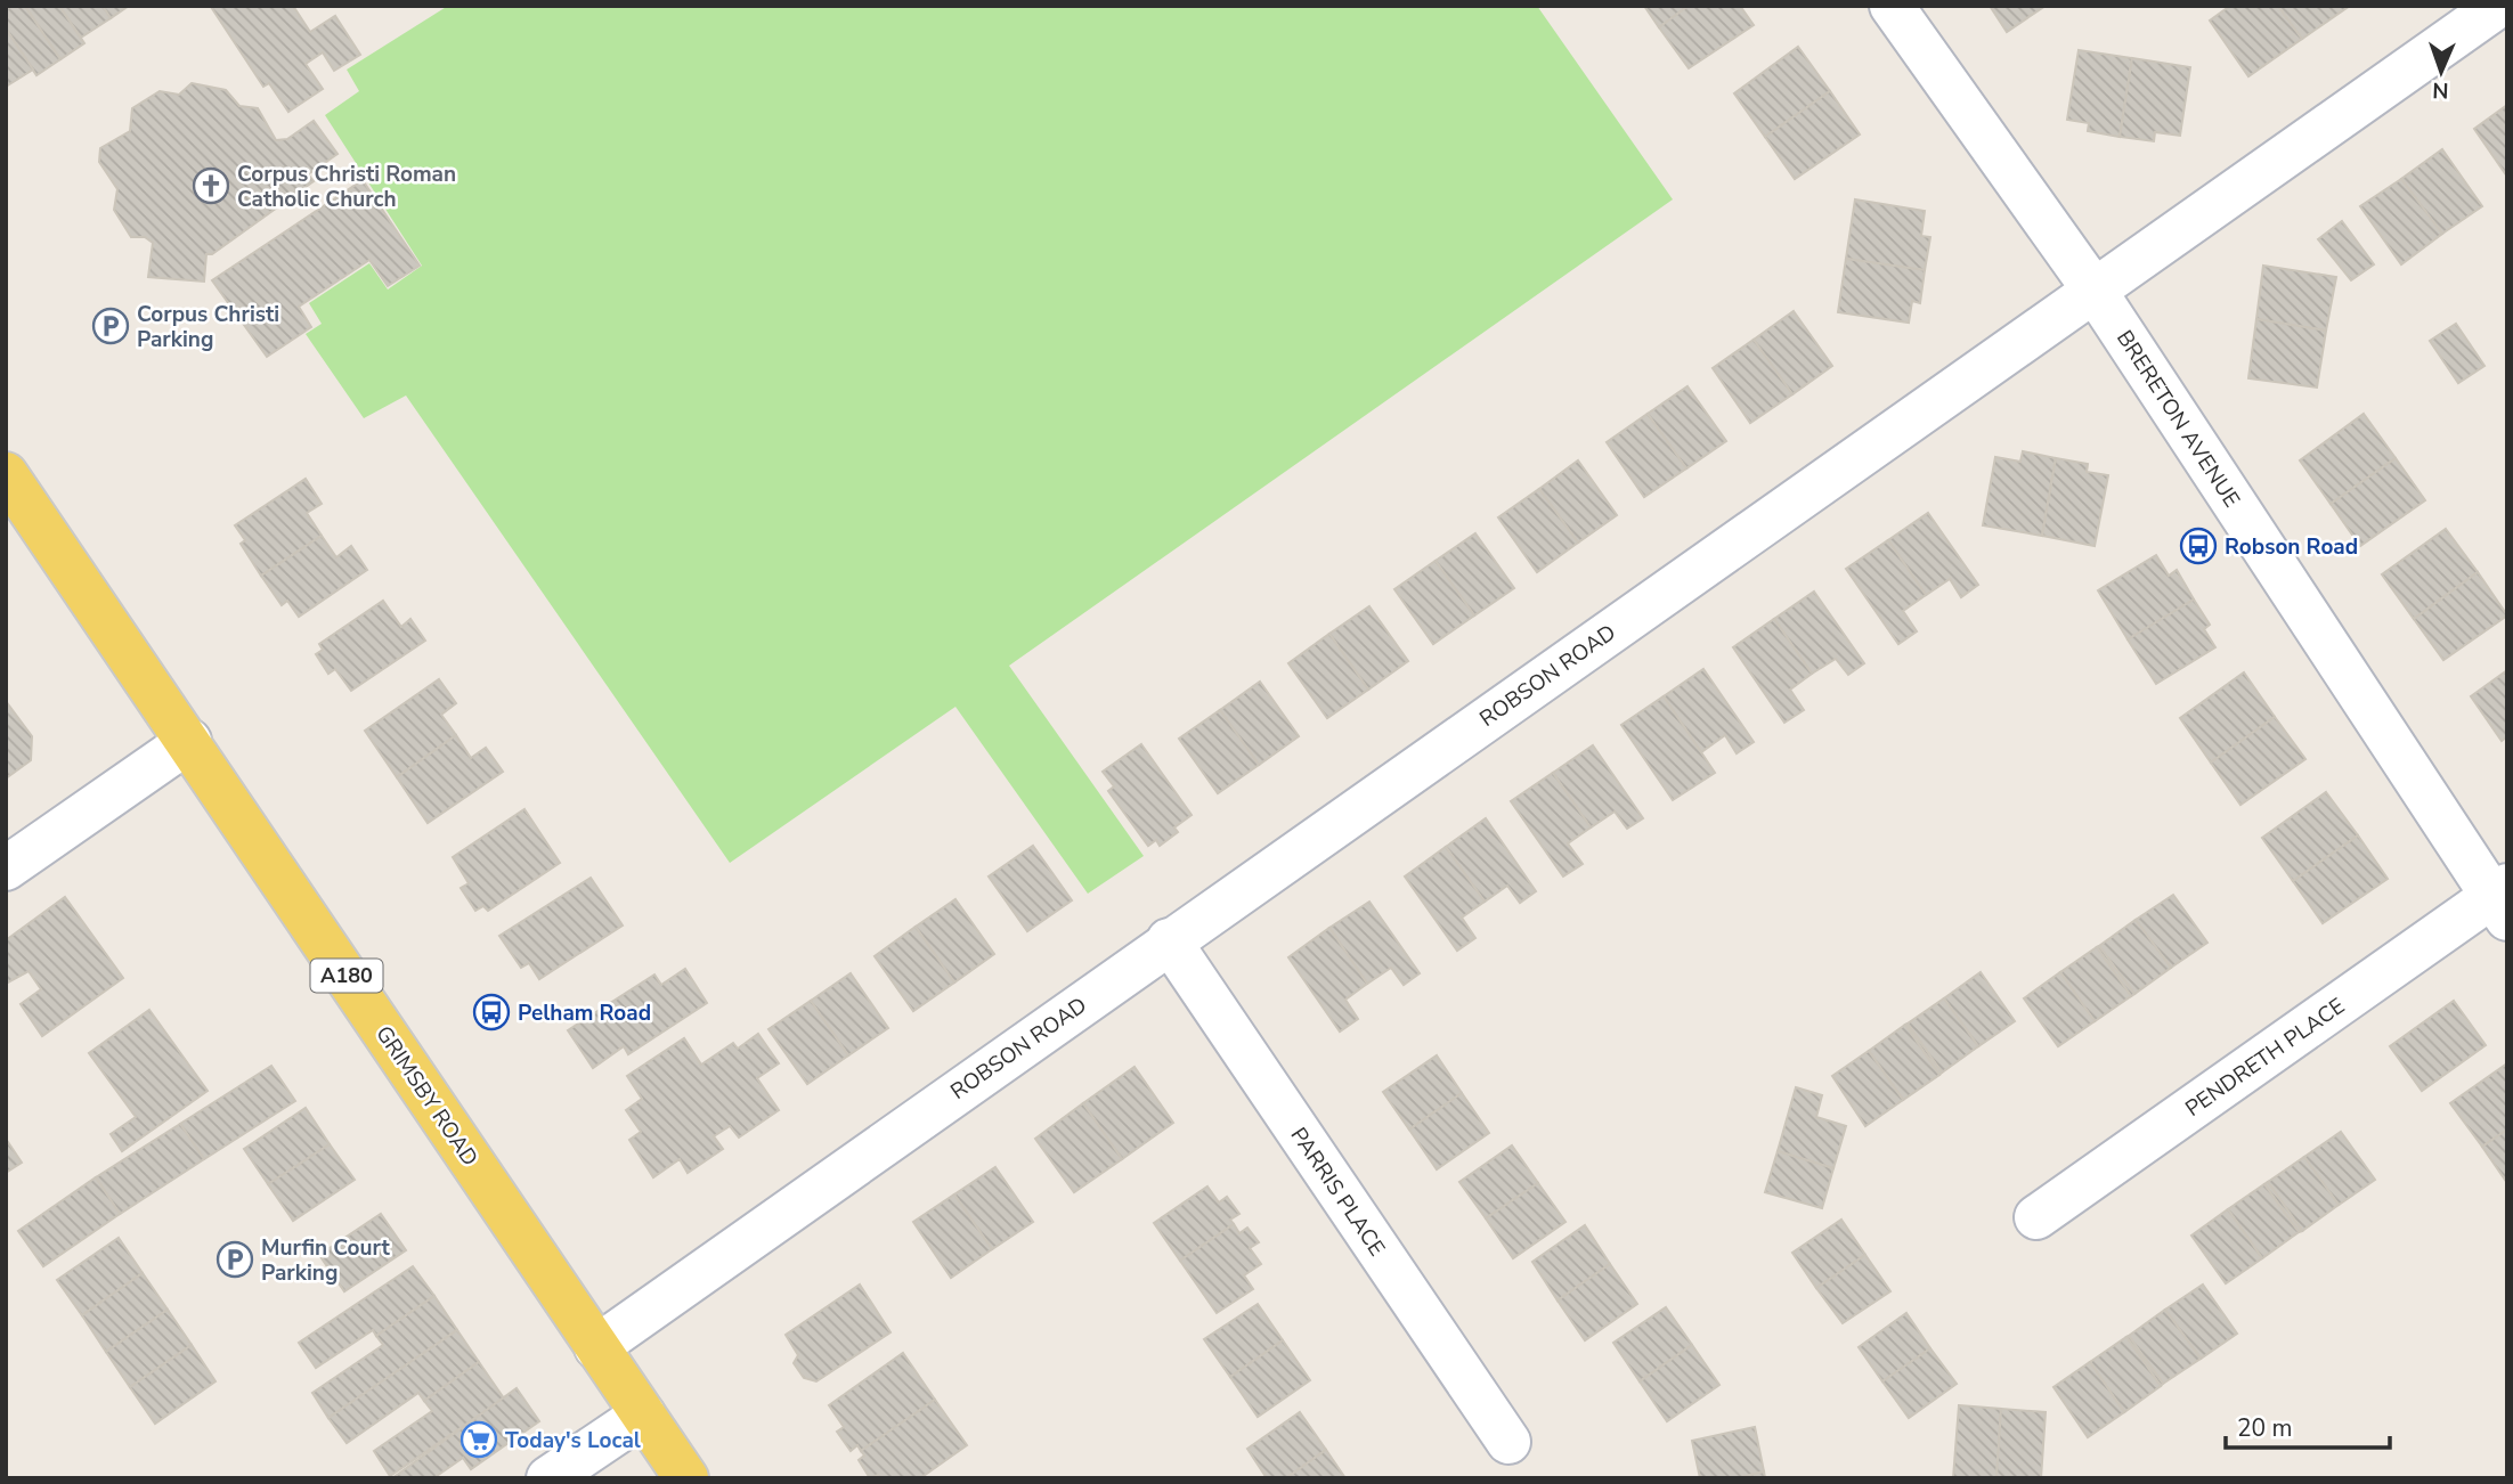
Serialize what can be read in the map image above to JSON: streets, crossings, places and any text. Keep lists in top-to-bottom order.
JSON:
{
  "streets": {
    "main road": ["A180", "GRIMSBY ROAD"],
    "street": [
      "BRERETON AVENUE",
      "ROBSON ROAD",
      "PENDRETH PLACE",
      "PARRIS PLACE"
    ]
  },
  "crossings": [
    ["BRERETON AVENUE", "ROBSON ROAD"],
    ["BRERETON AVENUE", "PENDRETH PLACE"],
    ["ROBSON ROAD", "GRIMSBY ROAD"],
    ["ROBSON ROAD", "PARRIS PLACE"]
  ],
  "places": {
    "church": ["Corpus Christi Roman Catholic Church"],
    "parking": ["Corpus Christi Parking", "Murfin Court Parking"],
    "bus stop": ["Robson Road", "Pelham Road"],
    "supermarket": ["Today's Local"]
  },
  "scale_bar": "20 m",
  "north": "bottom"
}
